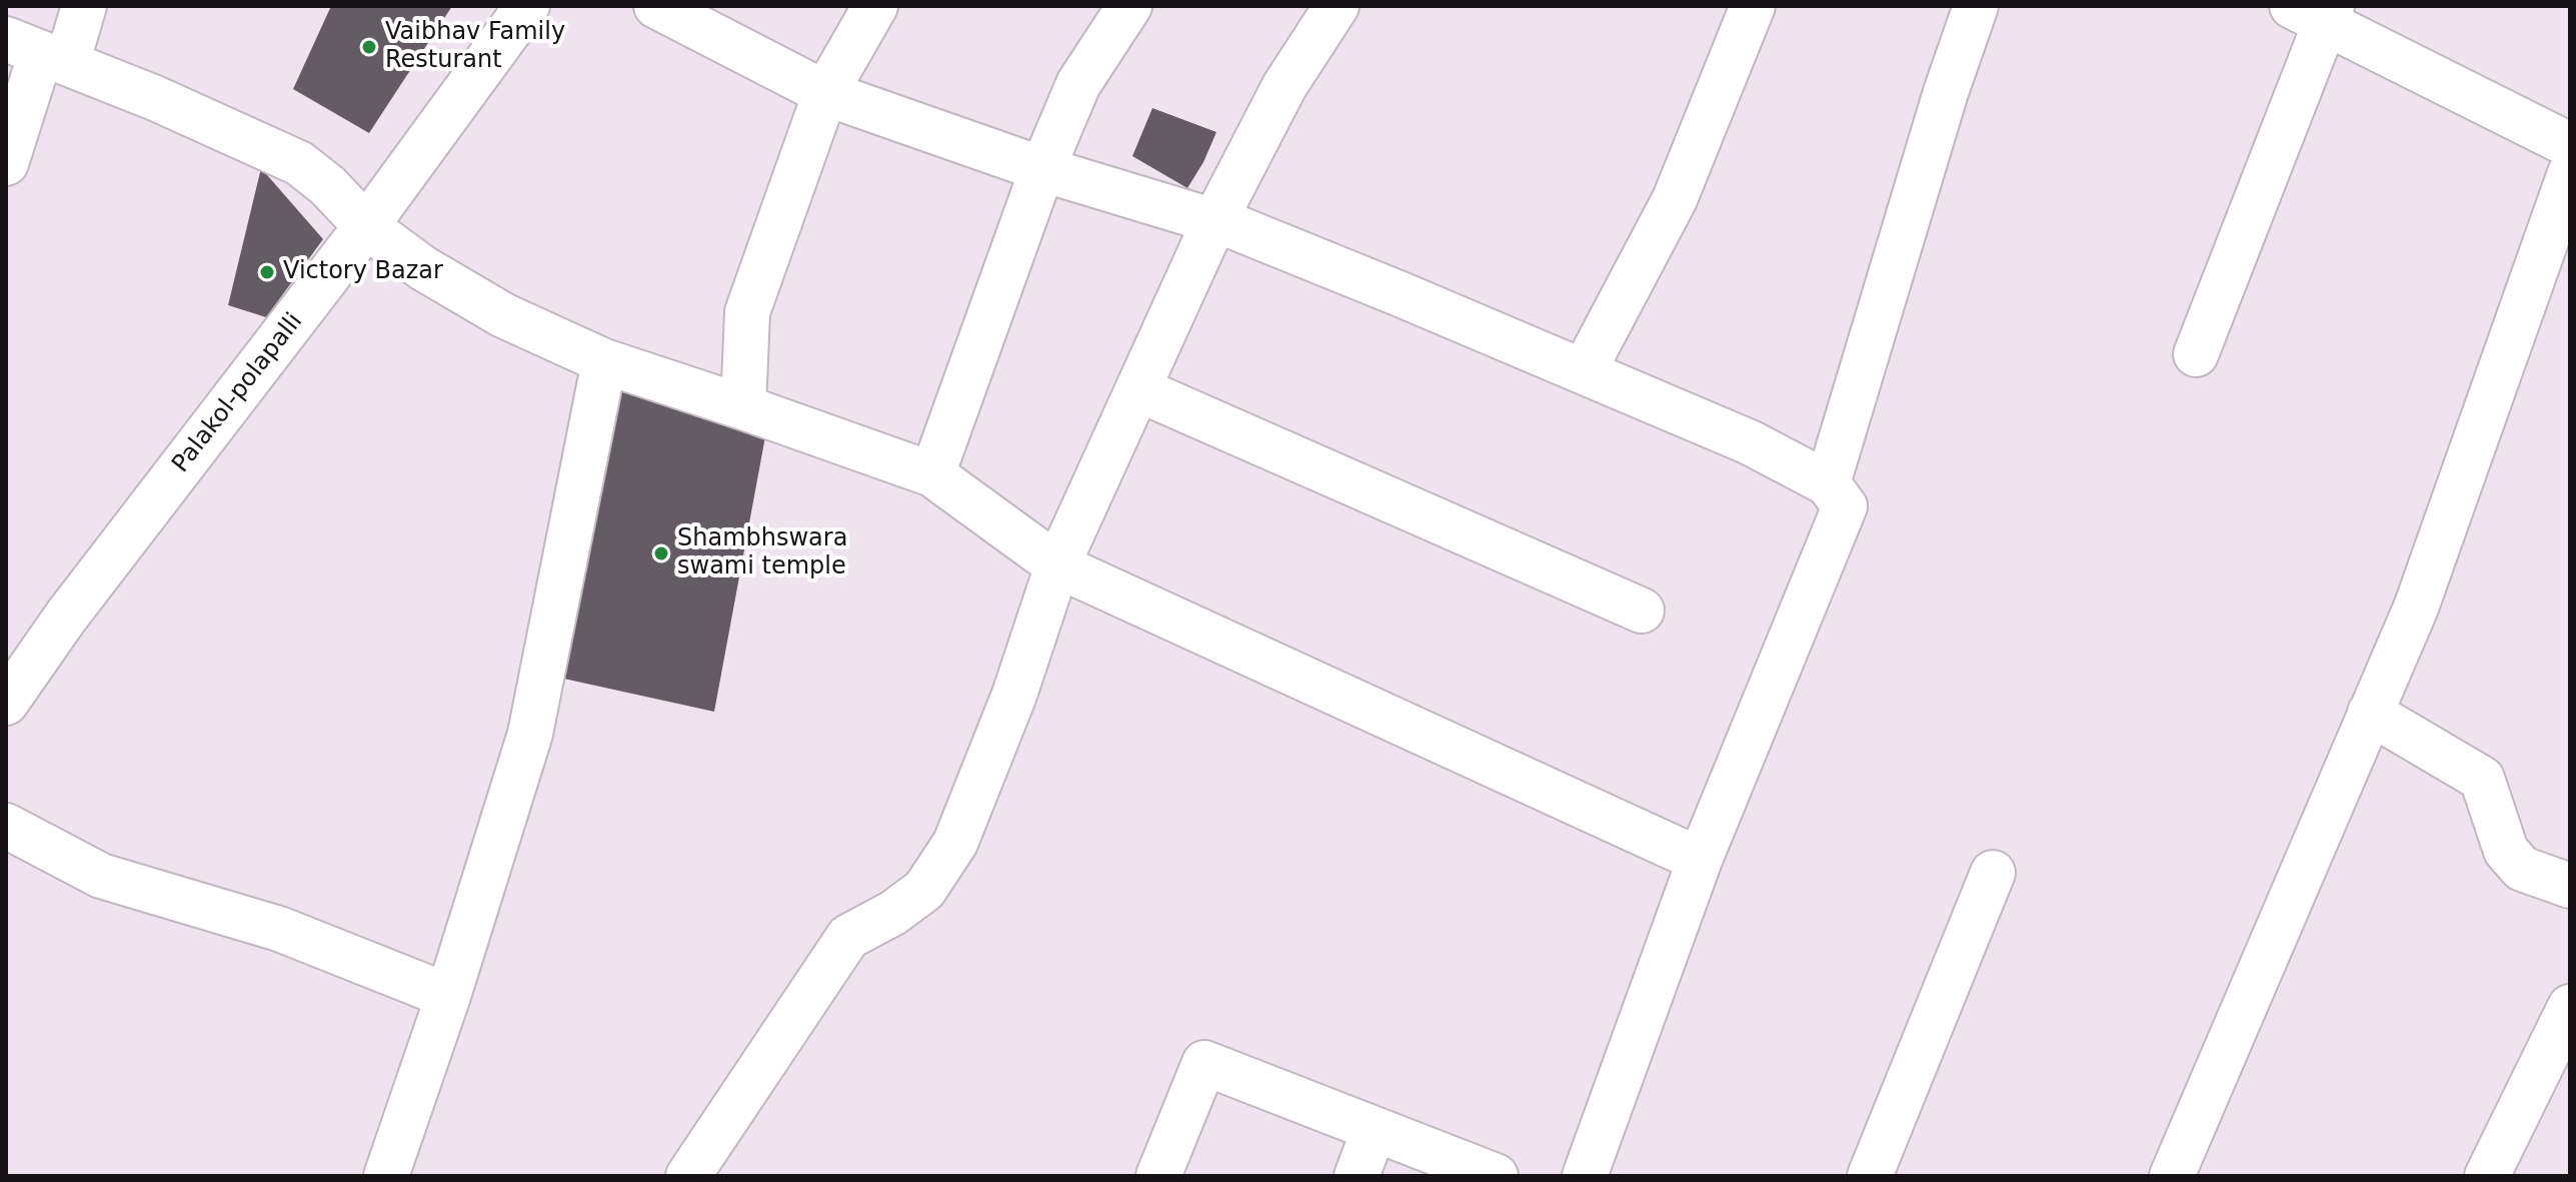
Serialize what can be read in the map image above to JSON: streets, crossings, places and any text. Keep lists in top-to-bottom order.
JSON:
{
  "streets": {
    "street": ["Palakol-polapalli"]
  },
  "places": ["Vaibhav Family Resturant", "Victory Bazar", "Shambhswara swami temple"]
}
